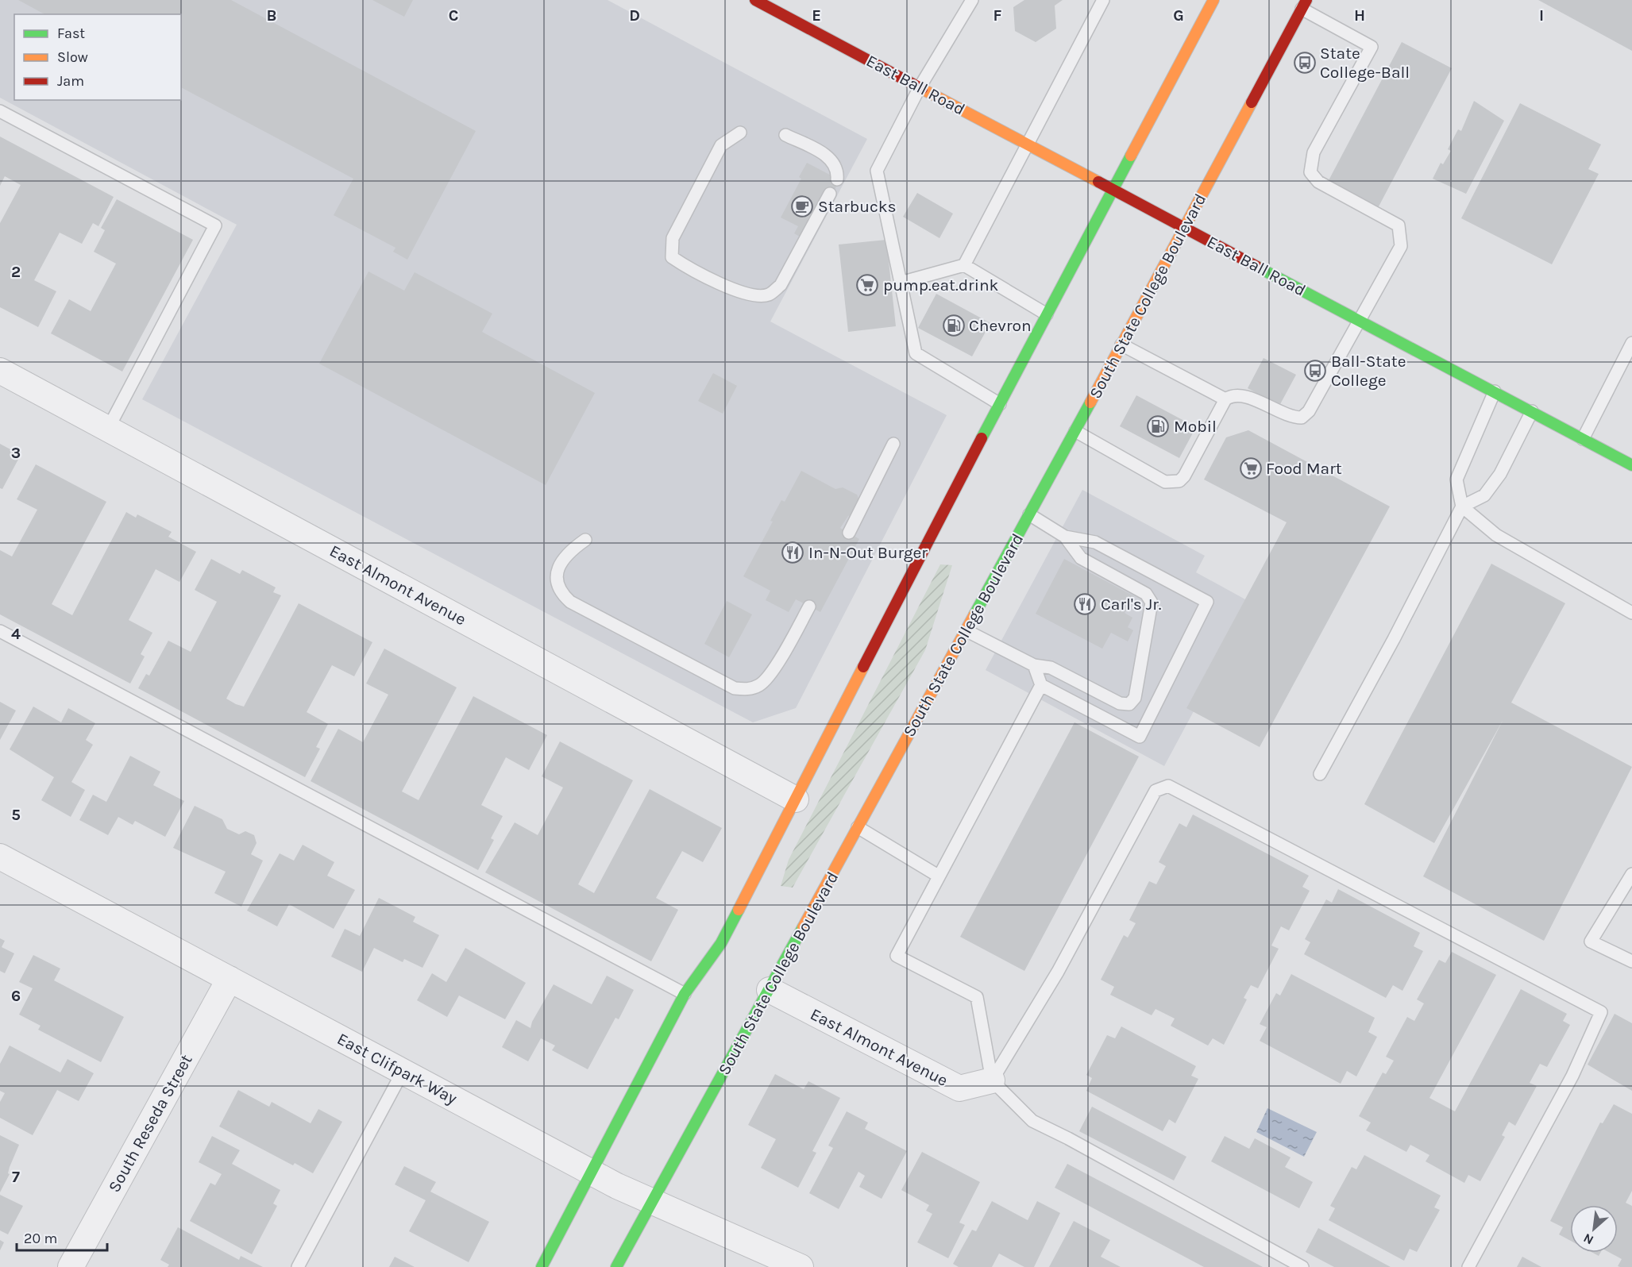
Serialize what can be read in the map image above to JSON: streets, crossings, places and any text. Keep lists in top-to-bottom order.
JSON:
{
  "streets": {
    "main road": ["East Ball Road", "South State College Boulevard"],
    "street": ["East Almont Avenue", "East Clifpark Way", "South Reseda Street"]
  },
  "crossings": [
    ["East Ball Road", "South State College Boulevard"],
    ["South State College Boulevard", "East Almont Avenue"],
    ["South State College Boulevard", "East Clifpark Way"],
    ["East Clifpark Way", "South Reseda Street"]
  ],
  "places": {
    "bus stop": ["State College-Ball", "Ball-State College"],
    "cafe": ["Starbucks"],
    "supermarket": ["pump.eat.drink", "Food Mart"],
    "fuel station": ["Chevron", "Mobil"],
    "restaurant": ["In-N-Out Burger", "Carl's Jr."]
  },
  "legend": ["Fast", "Slow", "Jam"],
  "scale_bar": "20 m",
  "north": "bottom left",
  "grid": {
    "columns": [
      "B",
      "C",
      "D",
      "E",
      "F",
      "G",
      "H",
      "I"
    ],
    "rows": [
      "2",
      "3",
      "4",
      "5",
      "6",
      "7"
    ]
  }
}
